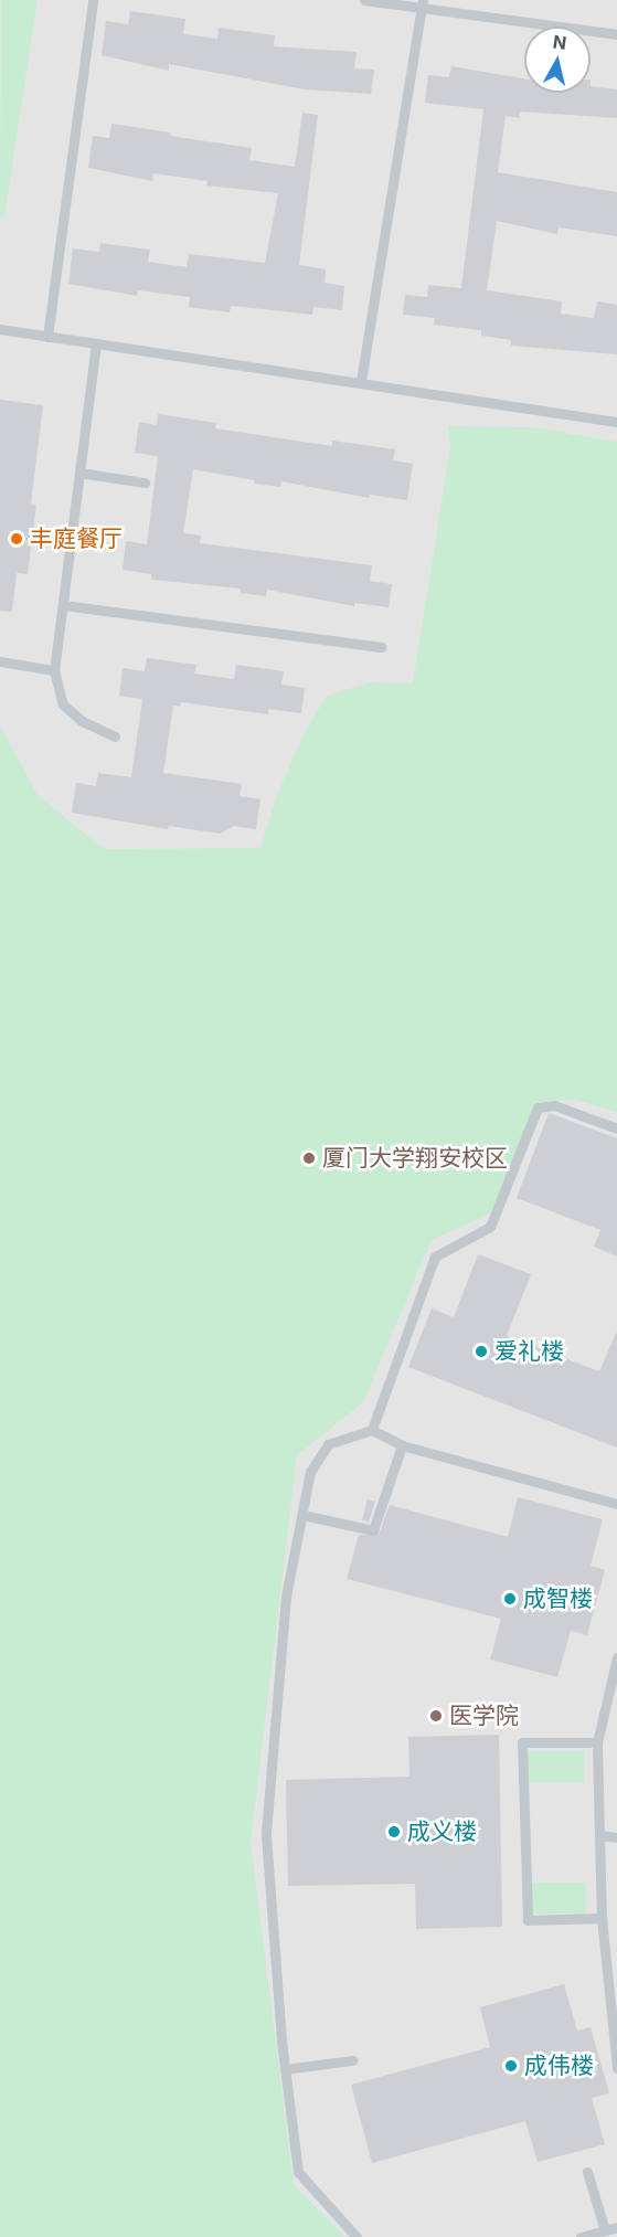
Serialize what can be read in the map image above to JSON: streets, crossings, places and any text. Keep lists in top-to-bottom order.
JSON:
{
  "places": [
    "丰庭餐厅",
    "厦门大学翔安校区",
    "爱礼楼",
    "成智楼",
    "医学院",
    "成义楼",
    "成伟楼"
  ],
  "north": "top"
}
